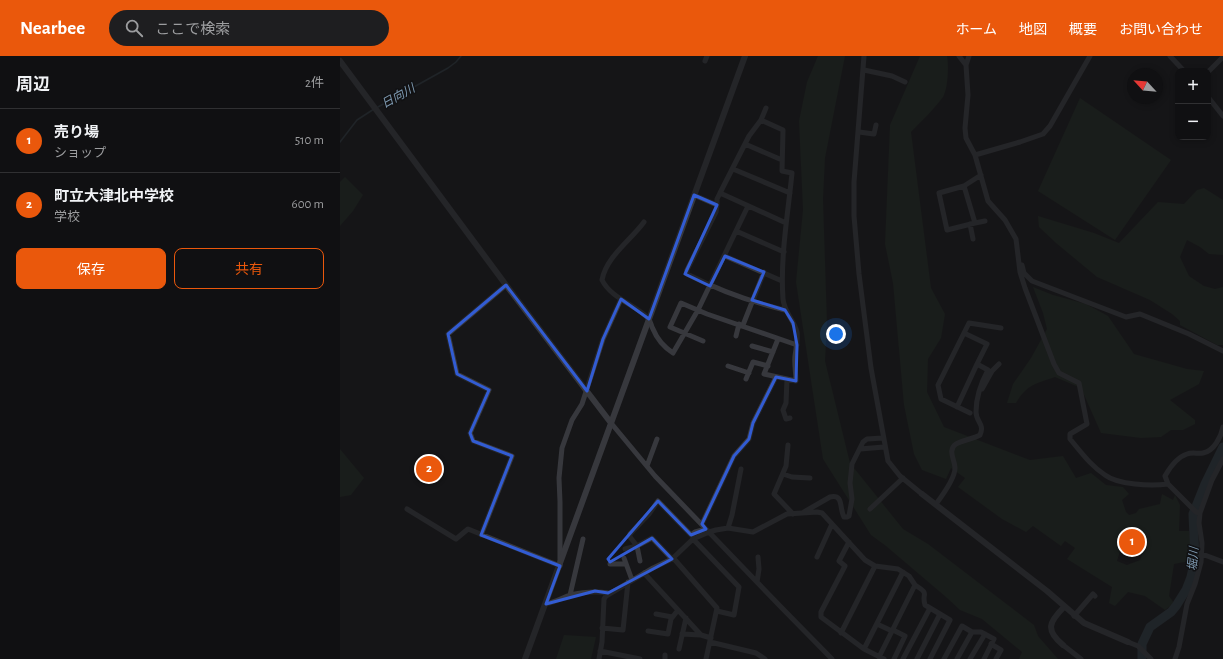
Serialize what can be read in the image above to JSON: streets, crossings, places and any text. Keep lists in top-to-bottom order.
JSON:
{
  "water": ["日向川", "堀川"],
  "north": "top left",
  "page": {
    "header": "Nearbee",
    "search": "ここで検索",
    "nav": [
      "ホーム",
      "地図",
      "概要",
      "お問い合わせ"
    ],
    "heading": ["周辺", "2件"],
    "map_buttons": ["+", "−"],
    "list": [
      {
        "mark": "1",
        "name": "売り場",
        "note": "ショップ",
        "value": "510 m"
      },
      {
        "mark": "2",
        "name": "町立大津北中学校",
        "note": "学校",
        "value": "600 m"
      }
    ],
    "buttons": ["保存", "共有"],
    "pins": ["2", "1"]
  }
}
